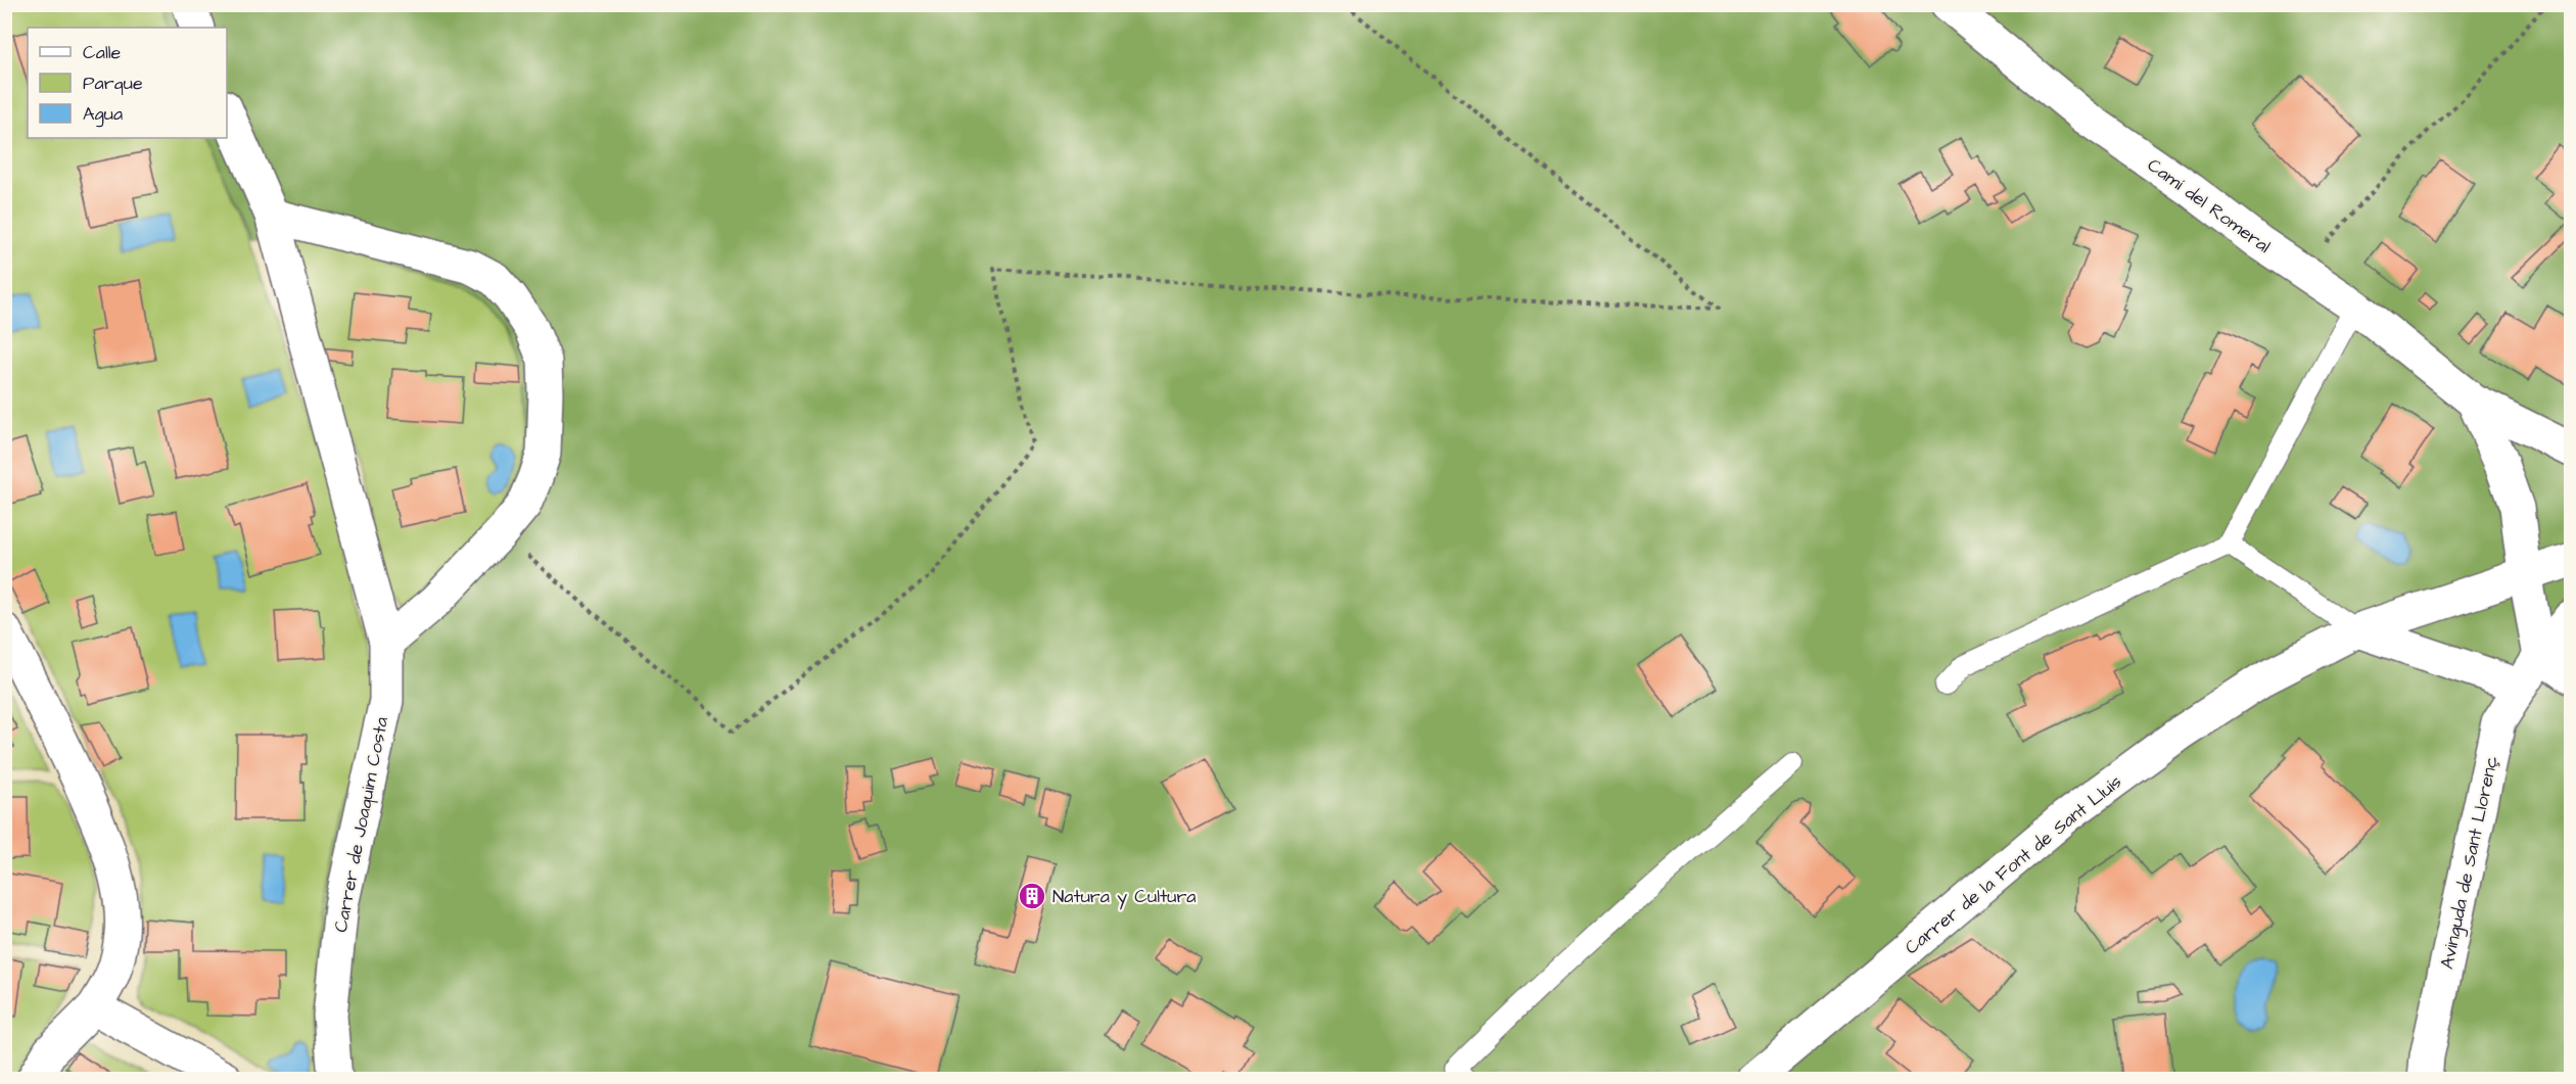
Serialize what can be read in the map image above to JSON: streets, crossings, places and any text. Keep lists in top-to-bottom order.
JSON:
{
  "streets": {
    "street": [
      "Camí del Romeral",
      "Carrer de Joaquim Costa",
      "Avinguda de Sant Llorenç",
      "Carrer de la Font de Sant Lluís"
    ]
  },
  "crossings": [
    ["Camí del Romeral", "Carrer de la Font de Sant Lluís"]
  ],
  "places": {
    "building": ["Natura y Cultura"]
  },
  "legend": ["Calle", "Parque", "Agua"]
}
